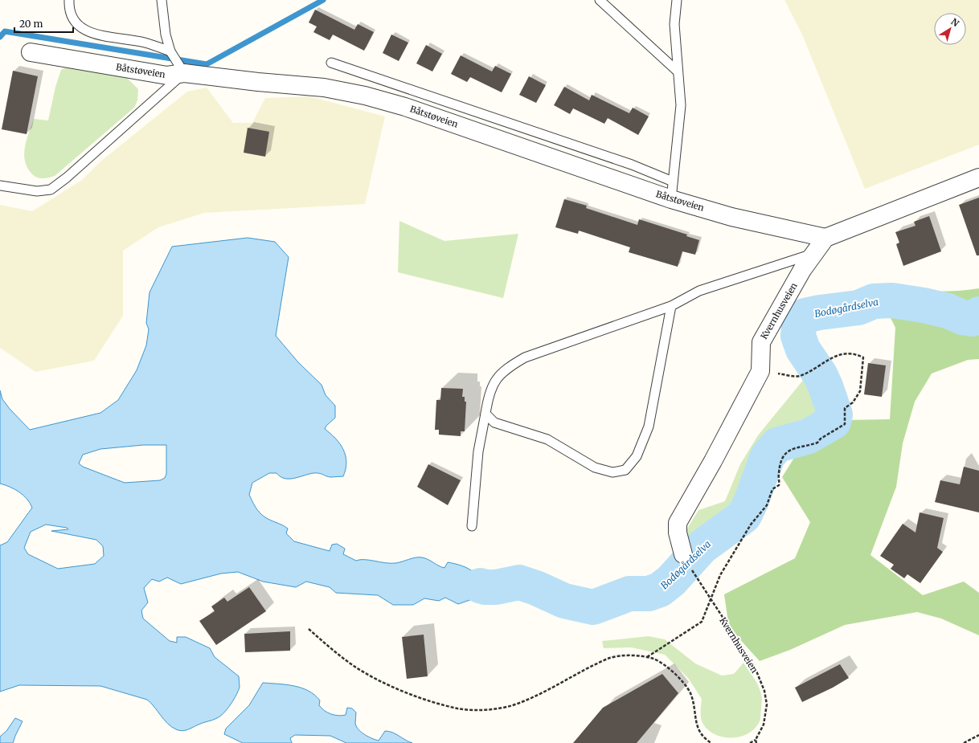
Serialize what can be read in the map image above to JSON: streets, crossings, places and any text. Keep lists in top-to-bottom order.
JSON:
{
  "streets": {
    "street": ["Båtstøveien", "Kvernhusveien"]
  },
  "crossings": [
    ["Båtstøveien", "Kvernhusveien"]
  ],
  "water": ["Bodøgårdselva"],
  "scale_bar": "20 m",
  "north": "top right"
}
